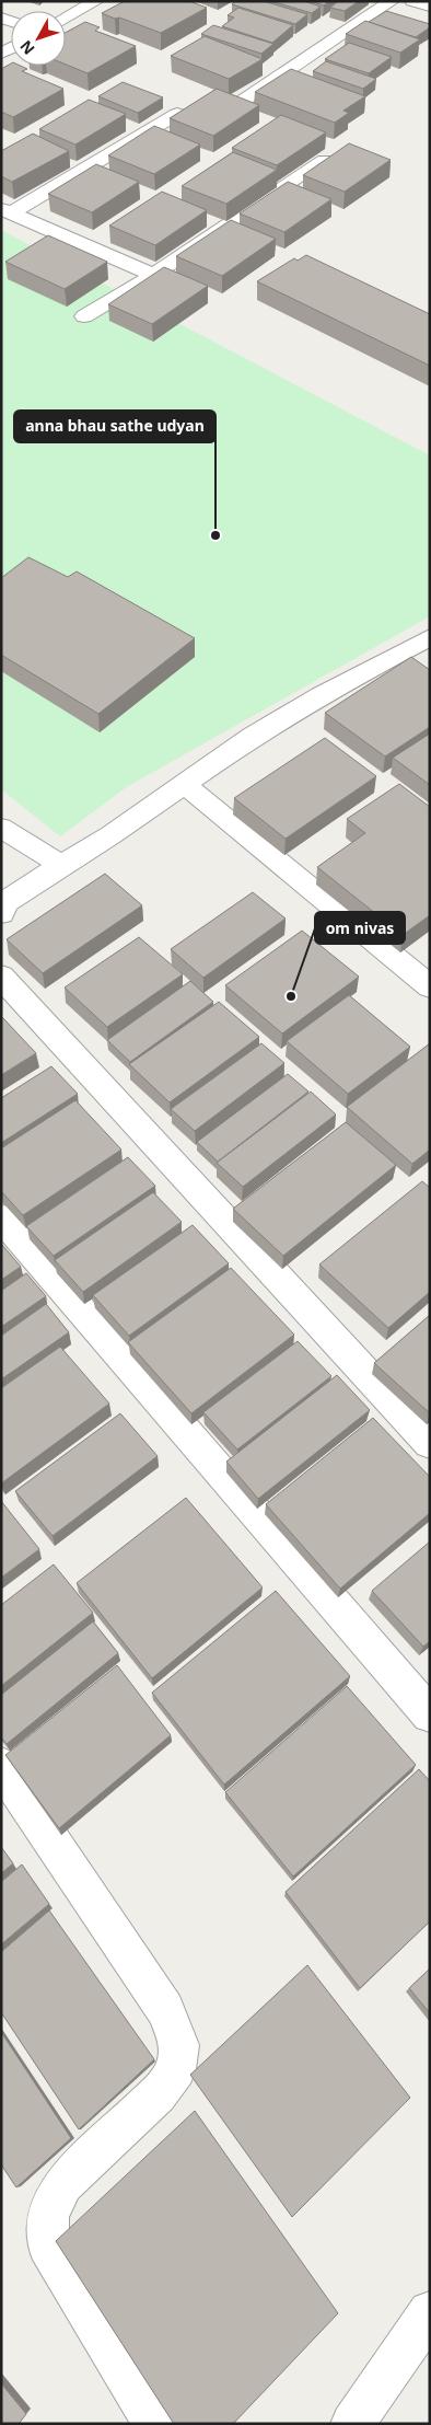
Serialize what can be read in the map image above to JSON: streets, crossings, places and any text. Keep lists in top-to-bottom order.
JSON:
{
  "places": ["anna bhau sathe udyan", "om nivas"],
  "north": "bottom left"
}
